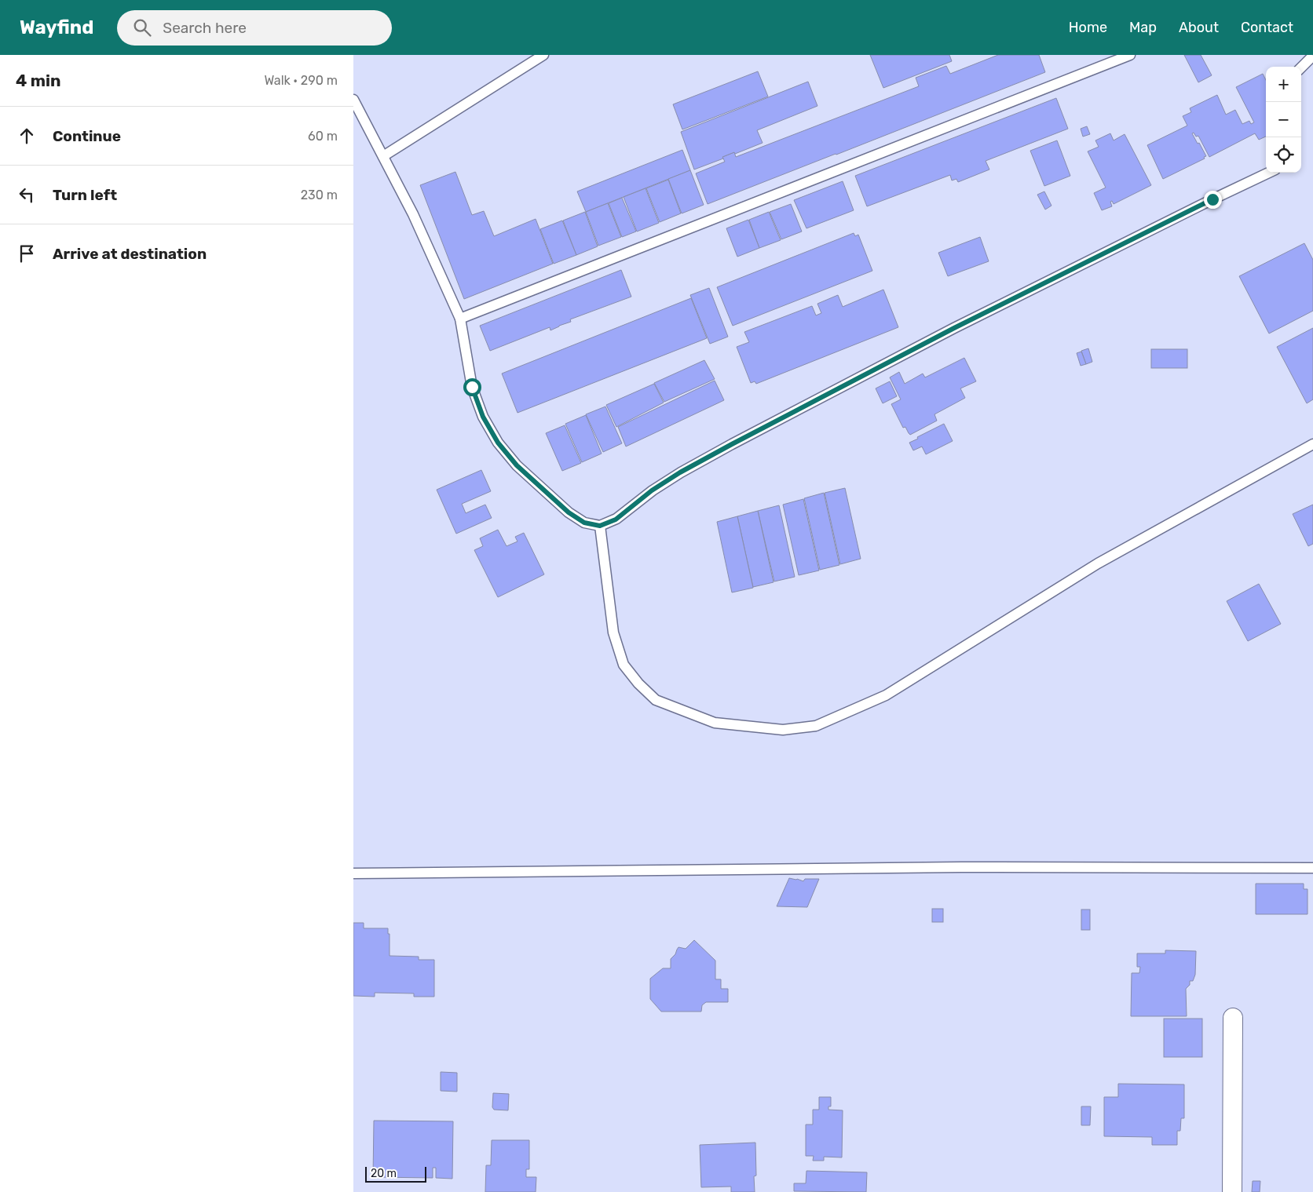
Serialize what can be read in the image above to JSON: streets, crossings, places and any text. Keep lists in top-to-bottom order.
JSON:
{
  "scale_bar": "20 m",
  "page": {
    "header": "Wayfind",
    "search": "Search here",
    "nav": [
      "Home",
      "Map",
      "About",
      "Contact"
    ],
    "heading": ["4 min", "Walk · 290 m"],
    "map_buttons": ["+", "−"],
    "list": [
      ["Continue", "60 m"],
      ["Turn left", "230 m"],
      "Arrive at destination"
    ],
    "scale": "20 m"
  }
}
